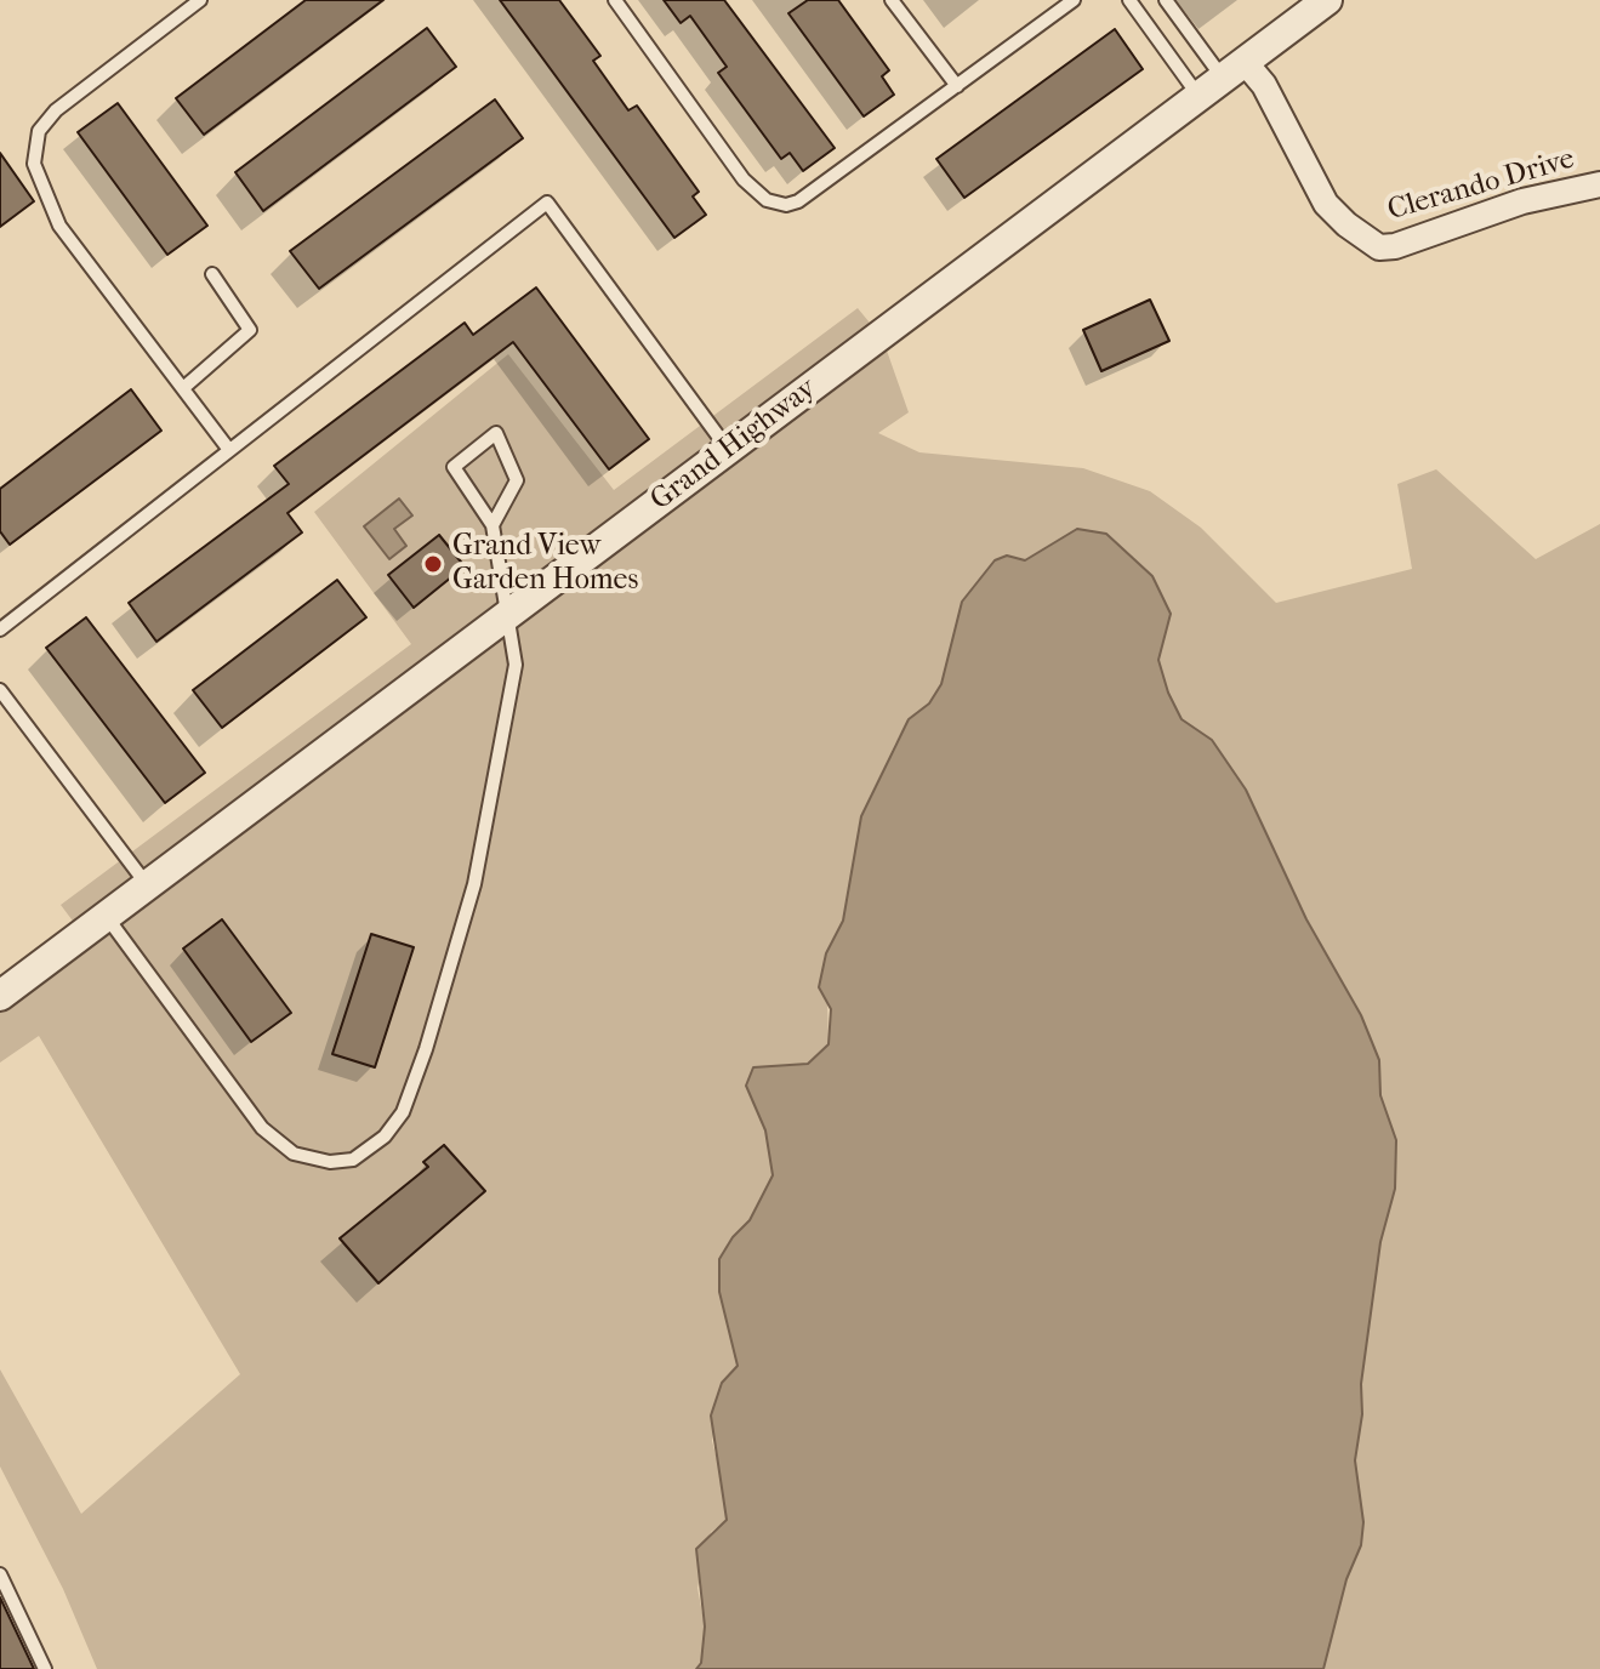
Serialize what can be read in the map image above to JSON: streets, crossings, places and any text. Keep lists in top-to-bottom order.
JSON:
{
  "streets": {
    "street": ["Clerando Drive", "Grand Highway"]
  },
  "crossings": [
    ["Clerando Drive", "Grand Highway"]
  ],
  "places": ["Grand View Garden Homes"]
}
